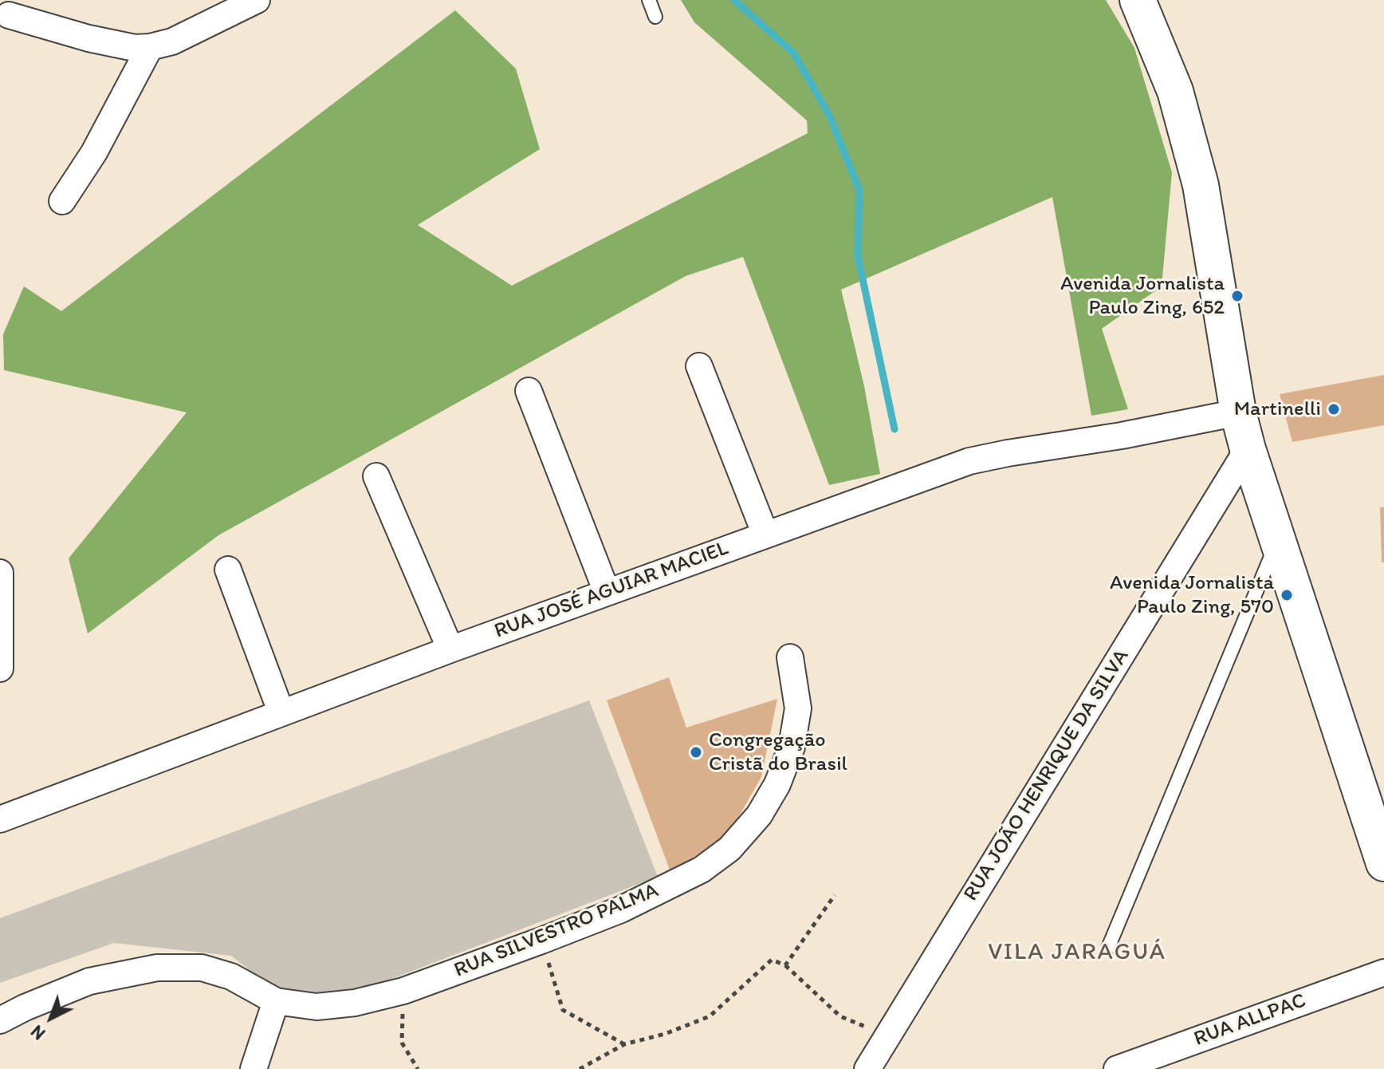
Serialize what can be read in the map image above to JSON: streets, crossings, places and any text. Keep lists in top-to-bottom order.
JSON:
{
  "streets": {
    "street": [
      "RUA JOSÉ AGUIAR MACIEL",
      "RUA JOÃO HENRIQUE DA SILVA",
      "RUA SILVESTRO PALMA",
      "RUA ALLPAC"
    ]
  },
  "districts": ["VILA JARAGUÁ"],
  "places": [
    "Avenida Jornalista Paulo Zing, 652",
    "Martinelli",
    "Avenida Jornalista Paulo Zing, 570",
    "Congregação Cristã do Brasil"
  ],
  "north": "bottom left"
}
